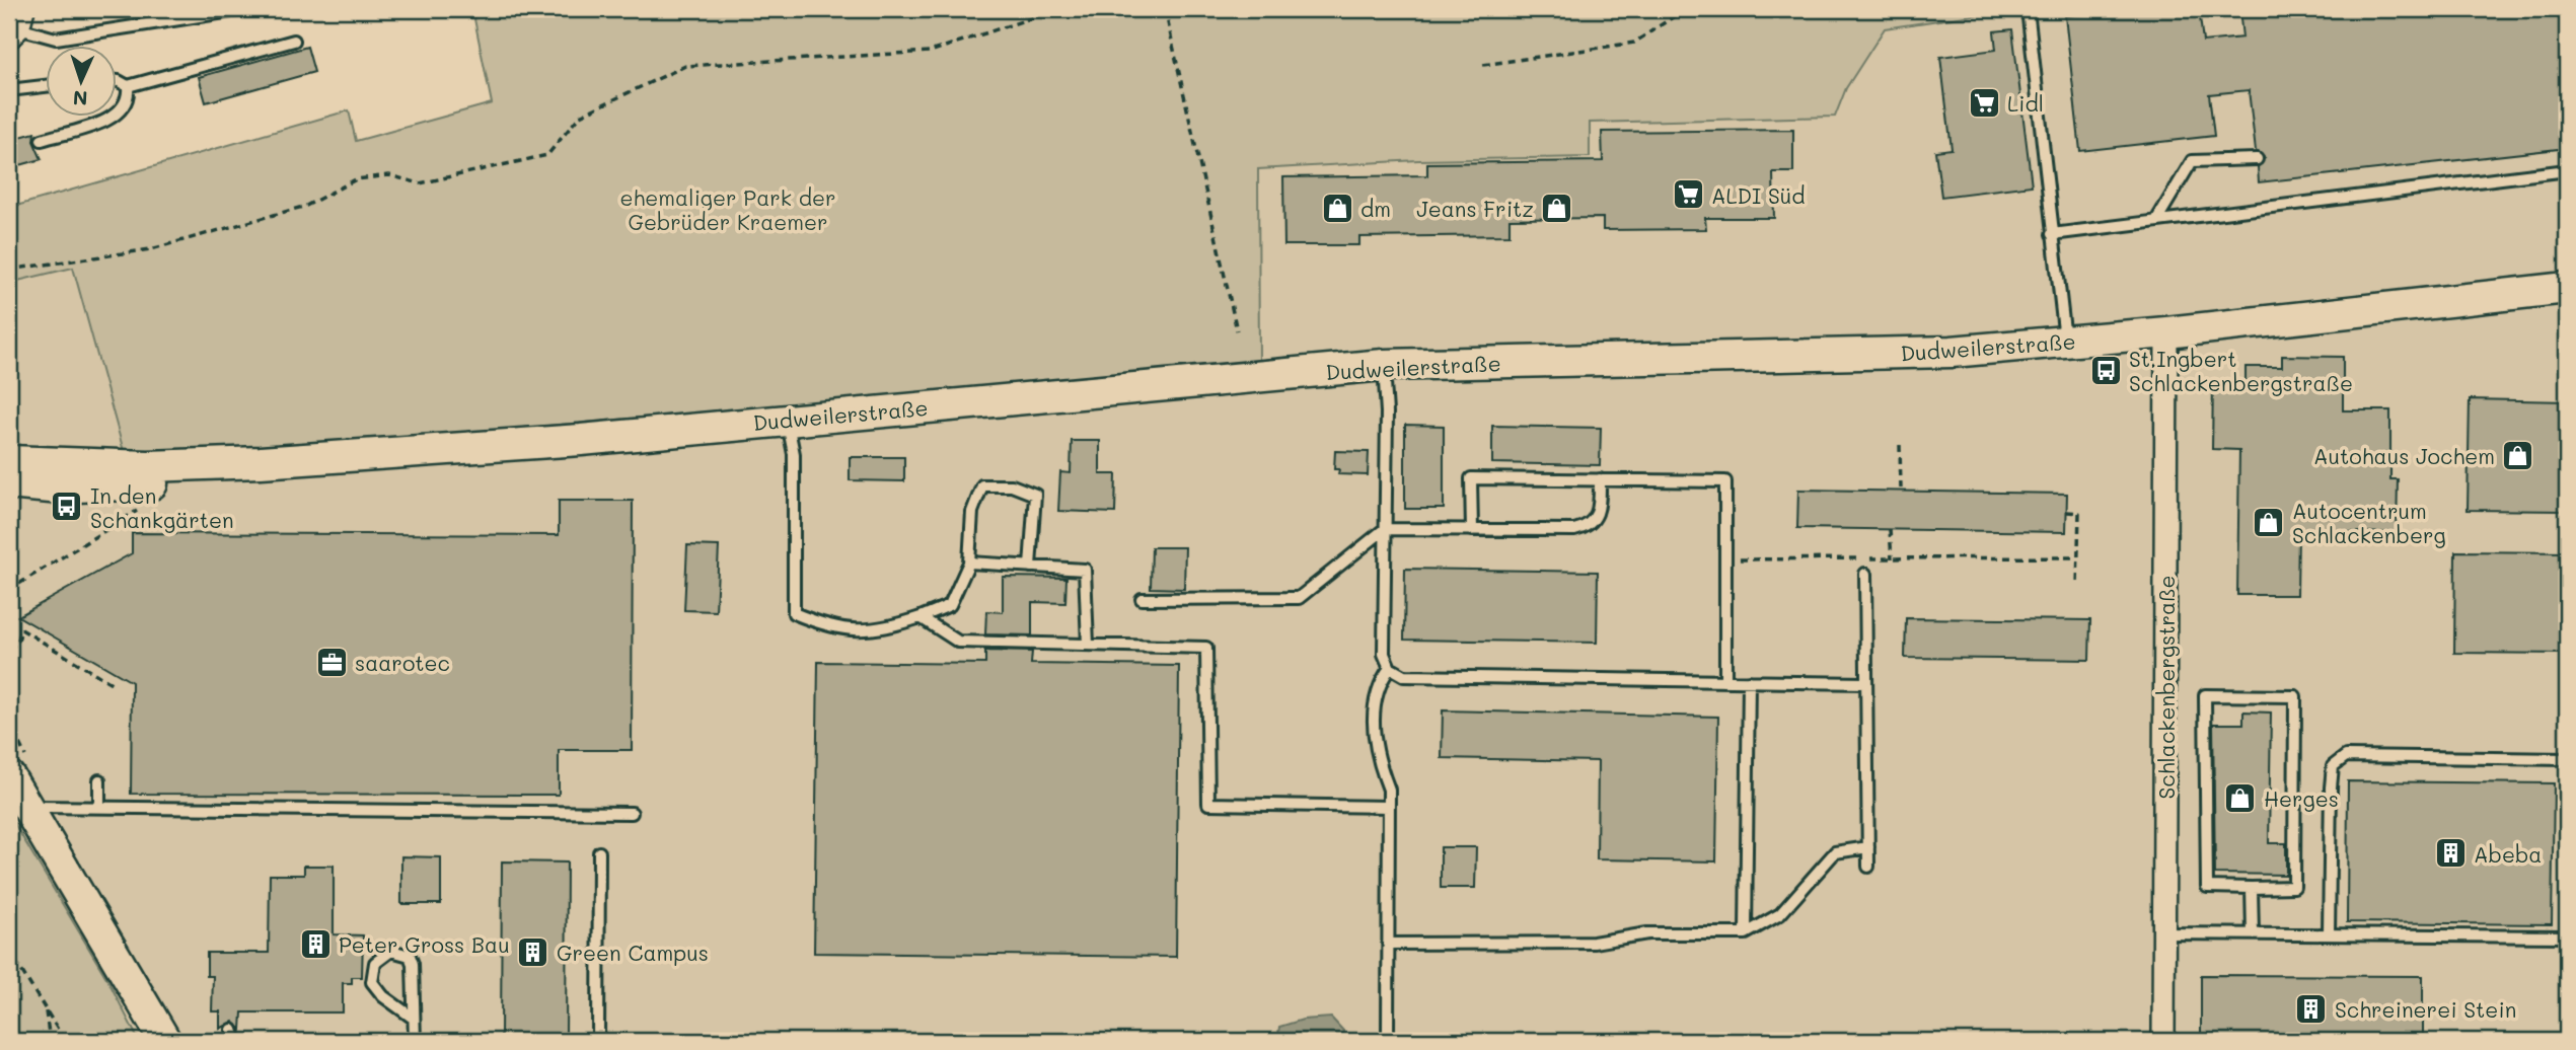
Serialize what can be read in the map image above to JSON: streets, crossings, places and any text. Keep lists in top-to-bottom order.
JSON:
{
  "streets": {
    "main road": ["Dudweilerstraße"],
    "street": ["Schlackenbergstraße"]
  },
  "crossings": [
    ["Dudweilerstraße", "Schlackenbergstraße"]
  ],
  "parks": ["ehemaliger Park der Gebrüder Kraemer"],
  "places": {
    "supermarket": ["Lidl", "ALDI Süd"],
    "shop": [
      "dm",
      "Jeans Fritz",
      "Autohaus Jochem",
      "Autocentrum Schlackenberg",
      "Herges"
    ],
    "bus stop": ["St.Ingbert Schlackenbergstraße", "In den Schankgärten"],
    "office": ["saarotec"],
    "building": [
      "Abeba",
      "Peter Gross Bau",
      "Green Campus",
      "Schreinerei Stein"
    ]
  },
  "north": "bottom"
}
